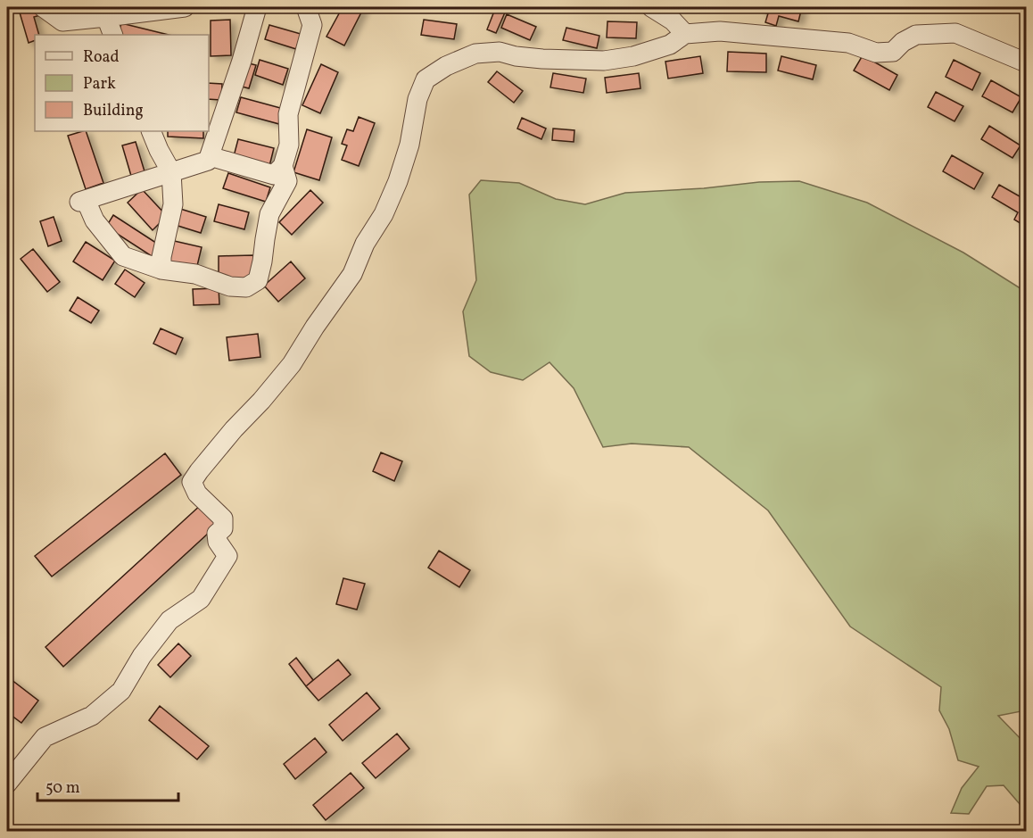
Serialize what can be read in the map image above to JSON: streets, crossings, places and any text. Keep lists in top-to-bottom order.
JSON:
{
  "legend": ["Road", "Park", "Building"],
  "scale_bar": "50 m"
}
